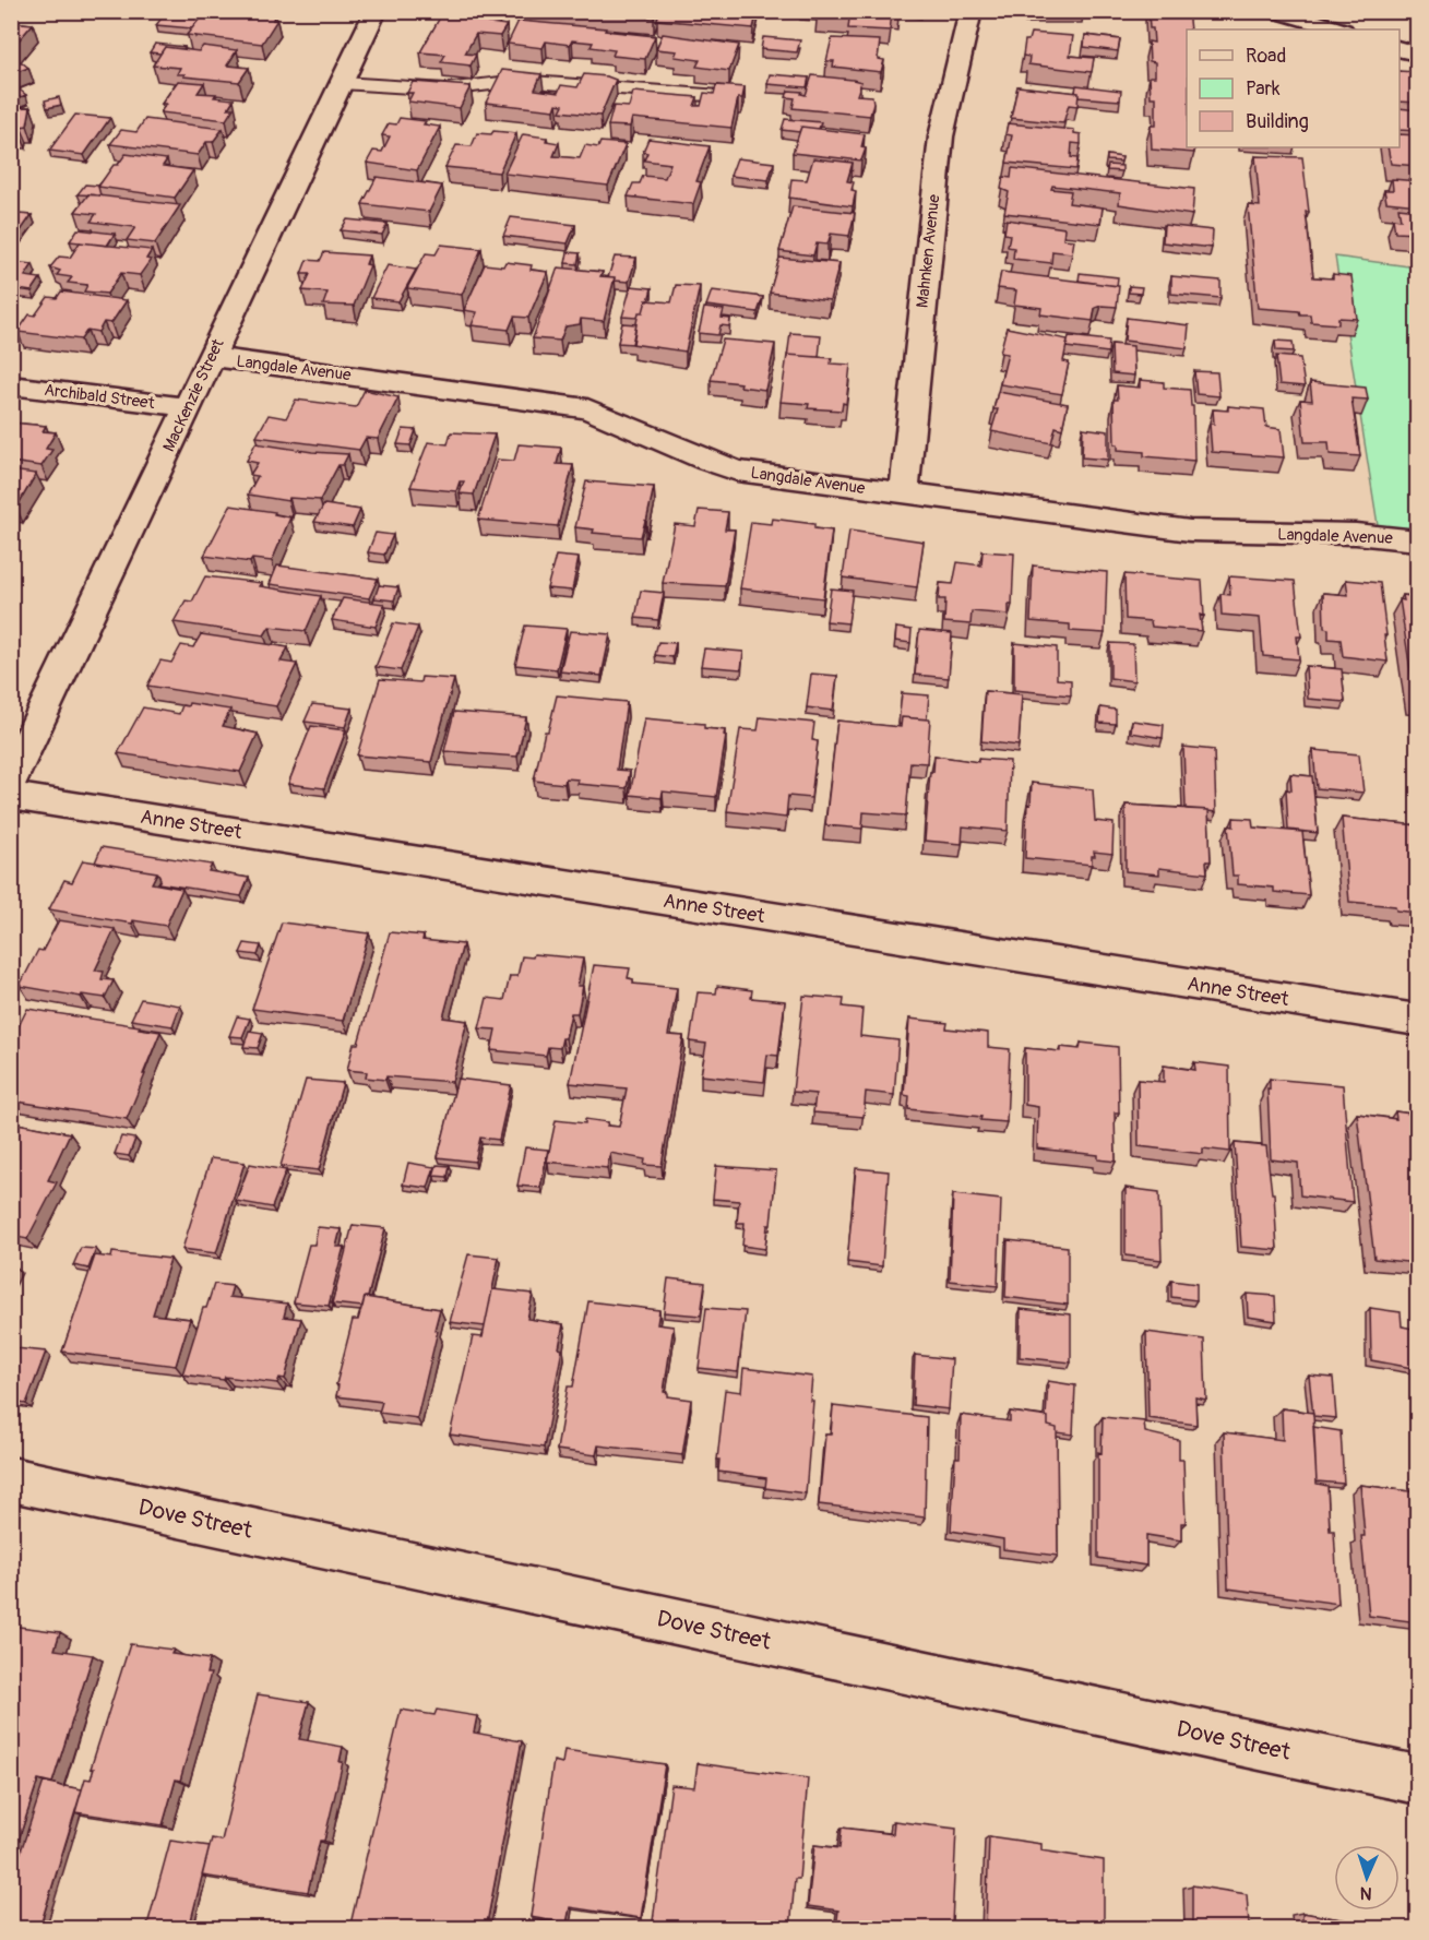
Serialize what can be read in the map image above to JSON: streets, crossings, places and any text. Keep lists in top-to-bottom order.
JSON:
{
  "streets": {
    "street": [
      "Mahnken Avenue",
      "Langdale Avenue",
      "MacKenzie Street",
      "Archibald Street",
      "Anne Street",
      "Dove Street"
    ]
  },
  "crossings": [
    ["Mahnken Avenue", "Langdale Avenue"],
    ["Langdale Avenue", "MacKenzie Street"],
    ["MacKenzie Street", "Archibald Street"]
  ],
  "legend": ["Road", "Park", "Building"],
  "north": "bottom"
}
